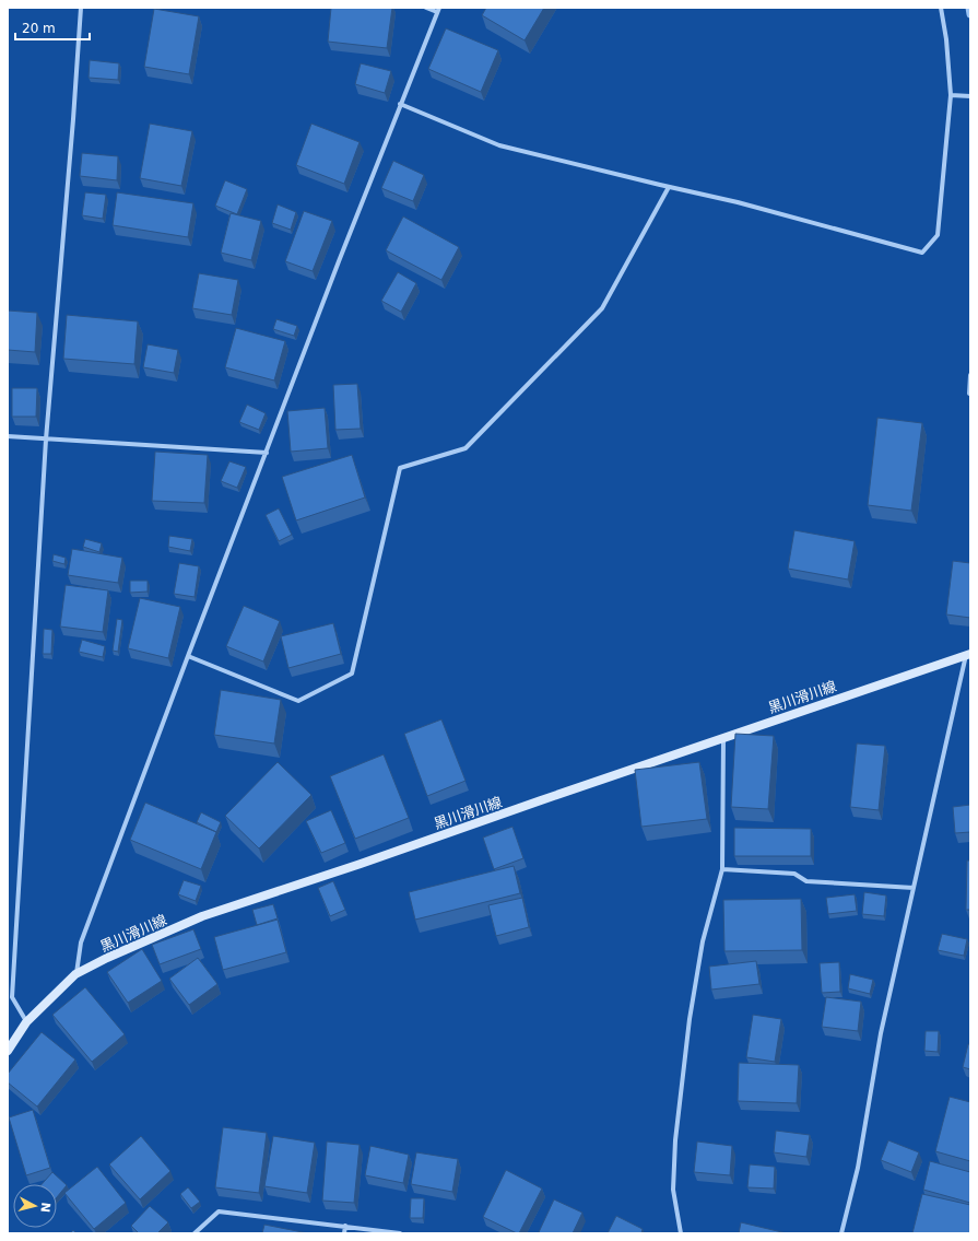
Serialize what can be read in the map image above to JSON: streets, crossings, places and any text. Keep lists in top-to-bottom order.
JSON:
{
  "streets": {
    "main road": ["黒川滑川線"]
  },
  "scale_bar": "20 m",
  "north": "right"
}
